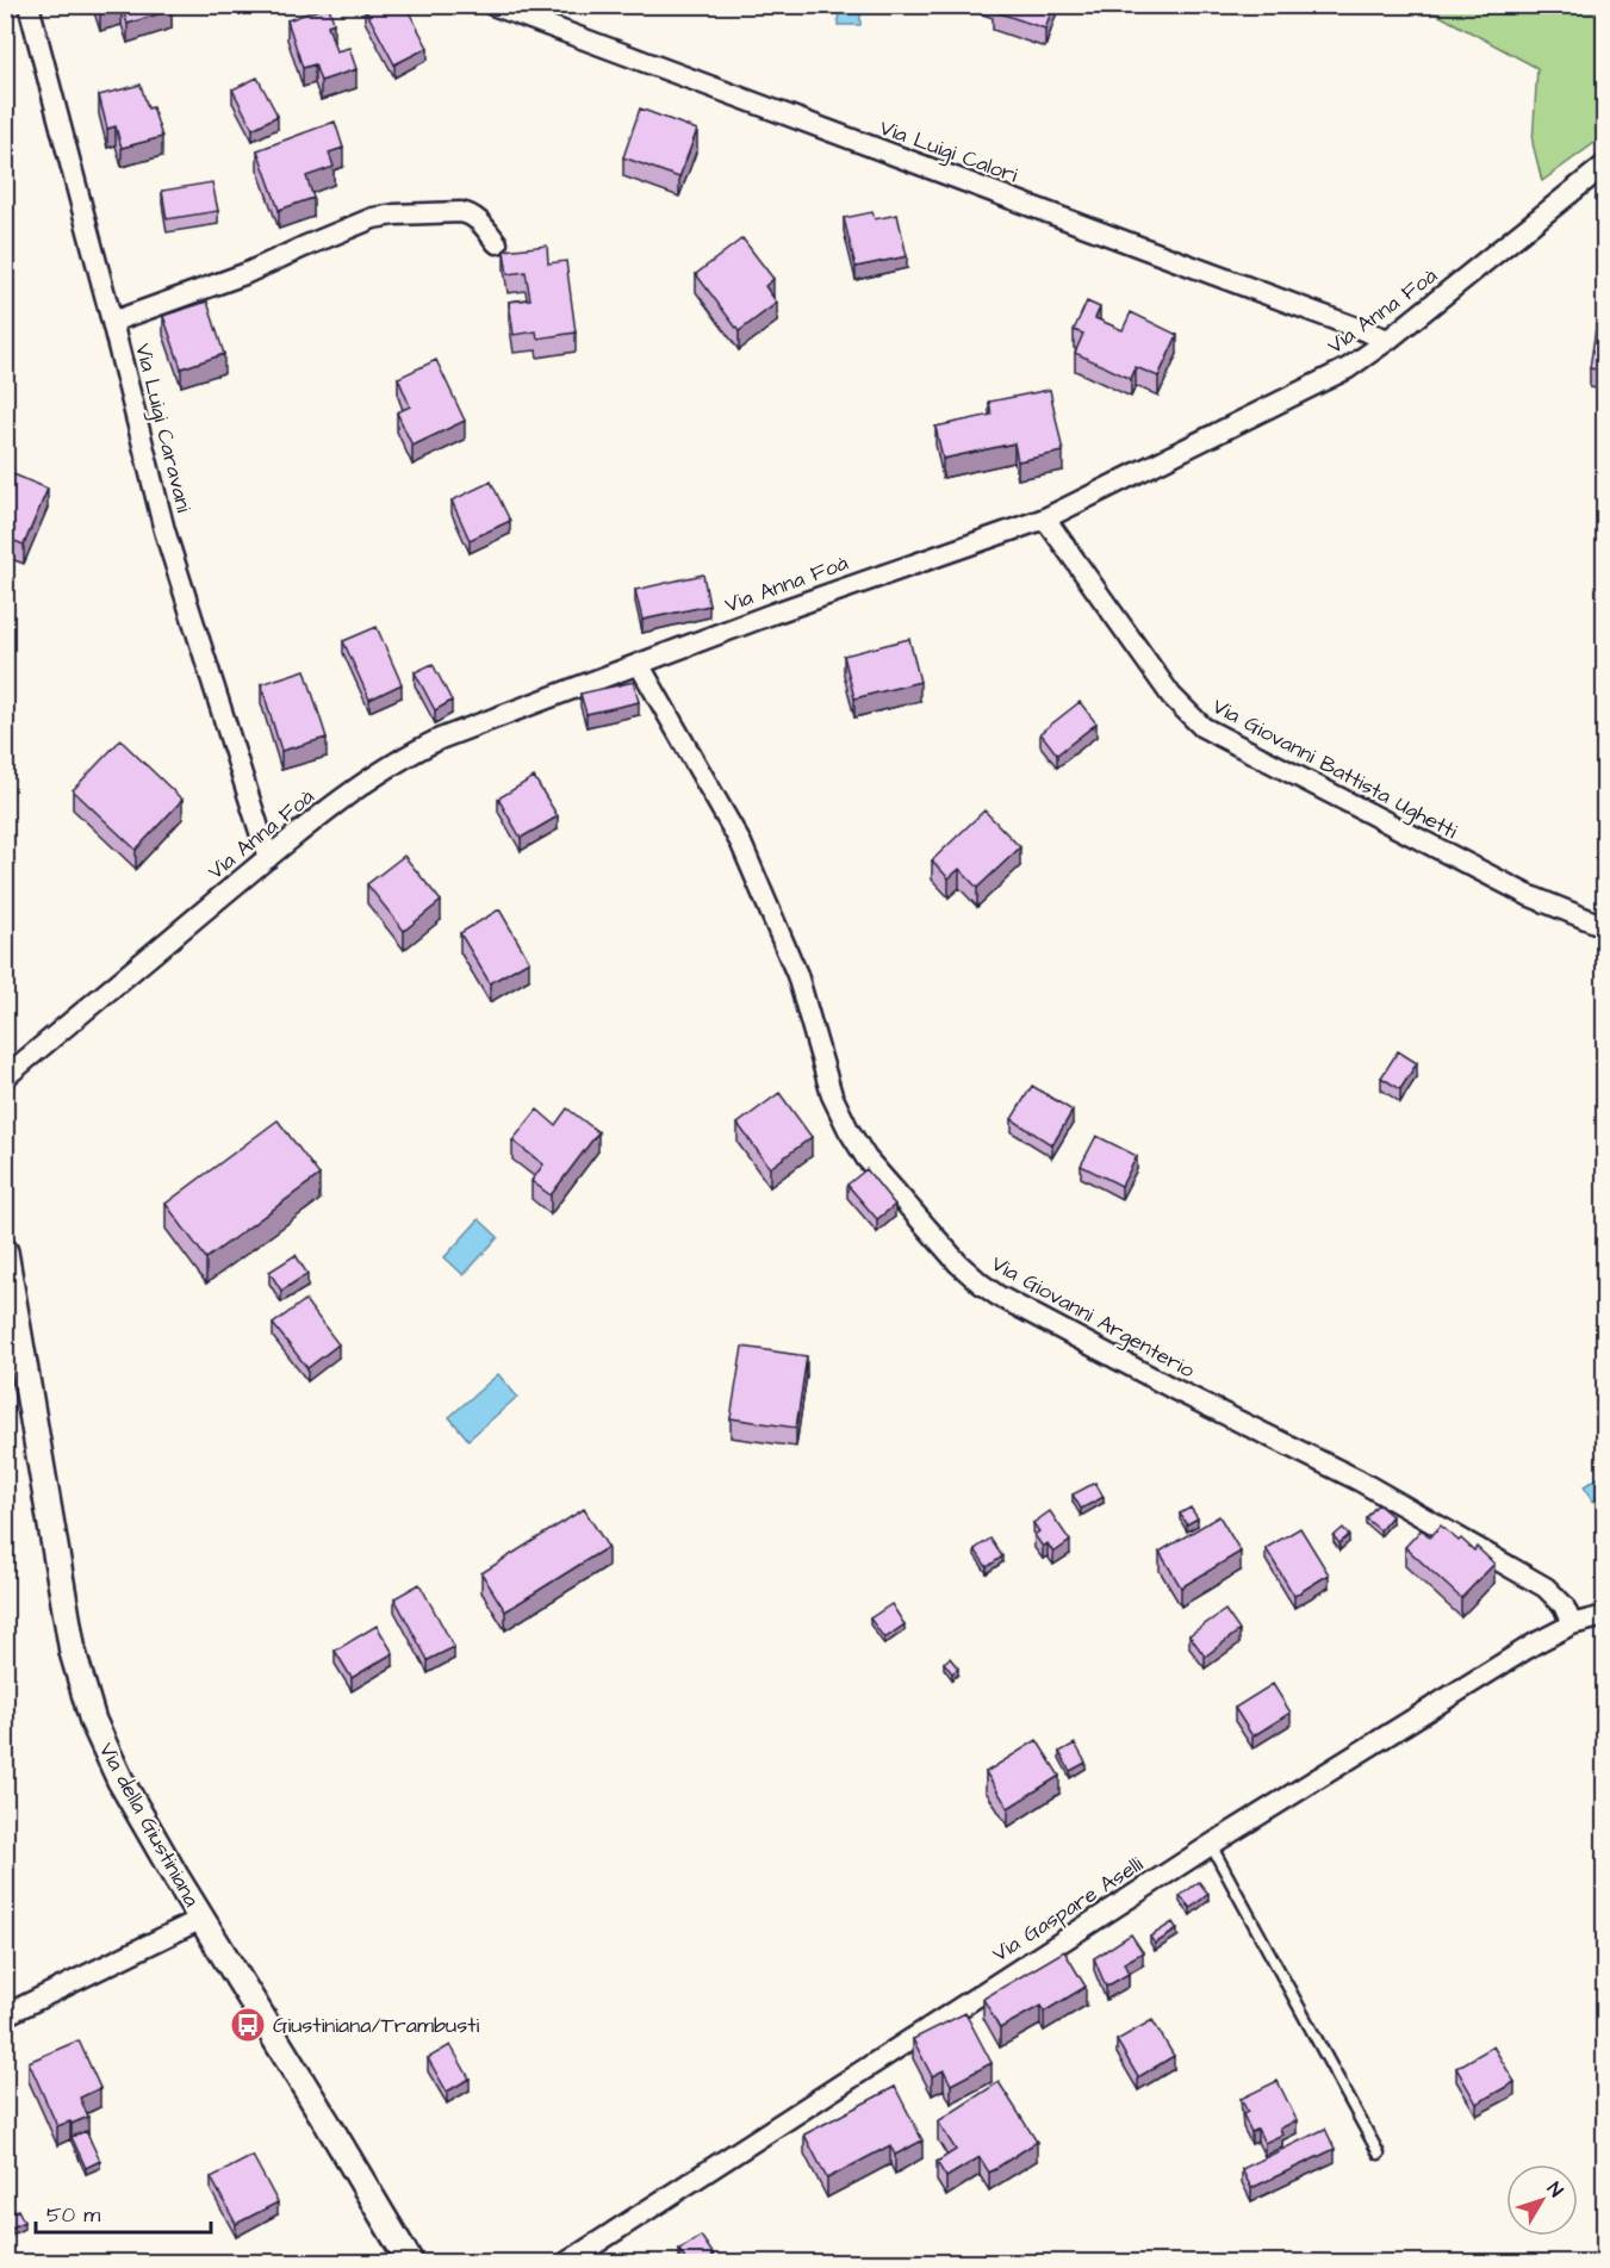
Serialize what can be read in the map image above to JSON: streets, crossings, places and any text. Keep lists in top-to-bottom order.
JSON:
{
  "streets": {
    "street": [
      "Via Luigi Calori",
      "Via Anna Foà",
      "Via Luigi Caravani",
      "Via Giovanni Battista Ughetti",
      "Via Giovanni Argenterio",
      "Via della Giustiniana",
      "Via Gaspare Aselli"
    ]
  },
  "crossings": [
    ["Via Luigi Calori", "Via Anna Foà"],
    ["Via Anna Foà", "Via Luigi Caravani"],
    ["Via Anna Foà", "Via Giovanni Battista Ughetti"],
    ["Via Anna Foà", "Via Giovanni Argenterio"],
    ["Via Giovanni Argenterio", "Via Gaspare Aselli"]
  ],
  "places": {
    "bus stop": ["Giustiniana/Trambusti"]
  },
  "scale_bar": "50 m",
  "north": "top right"
}
